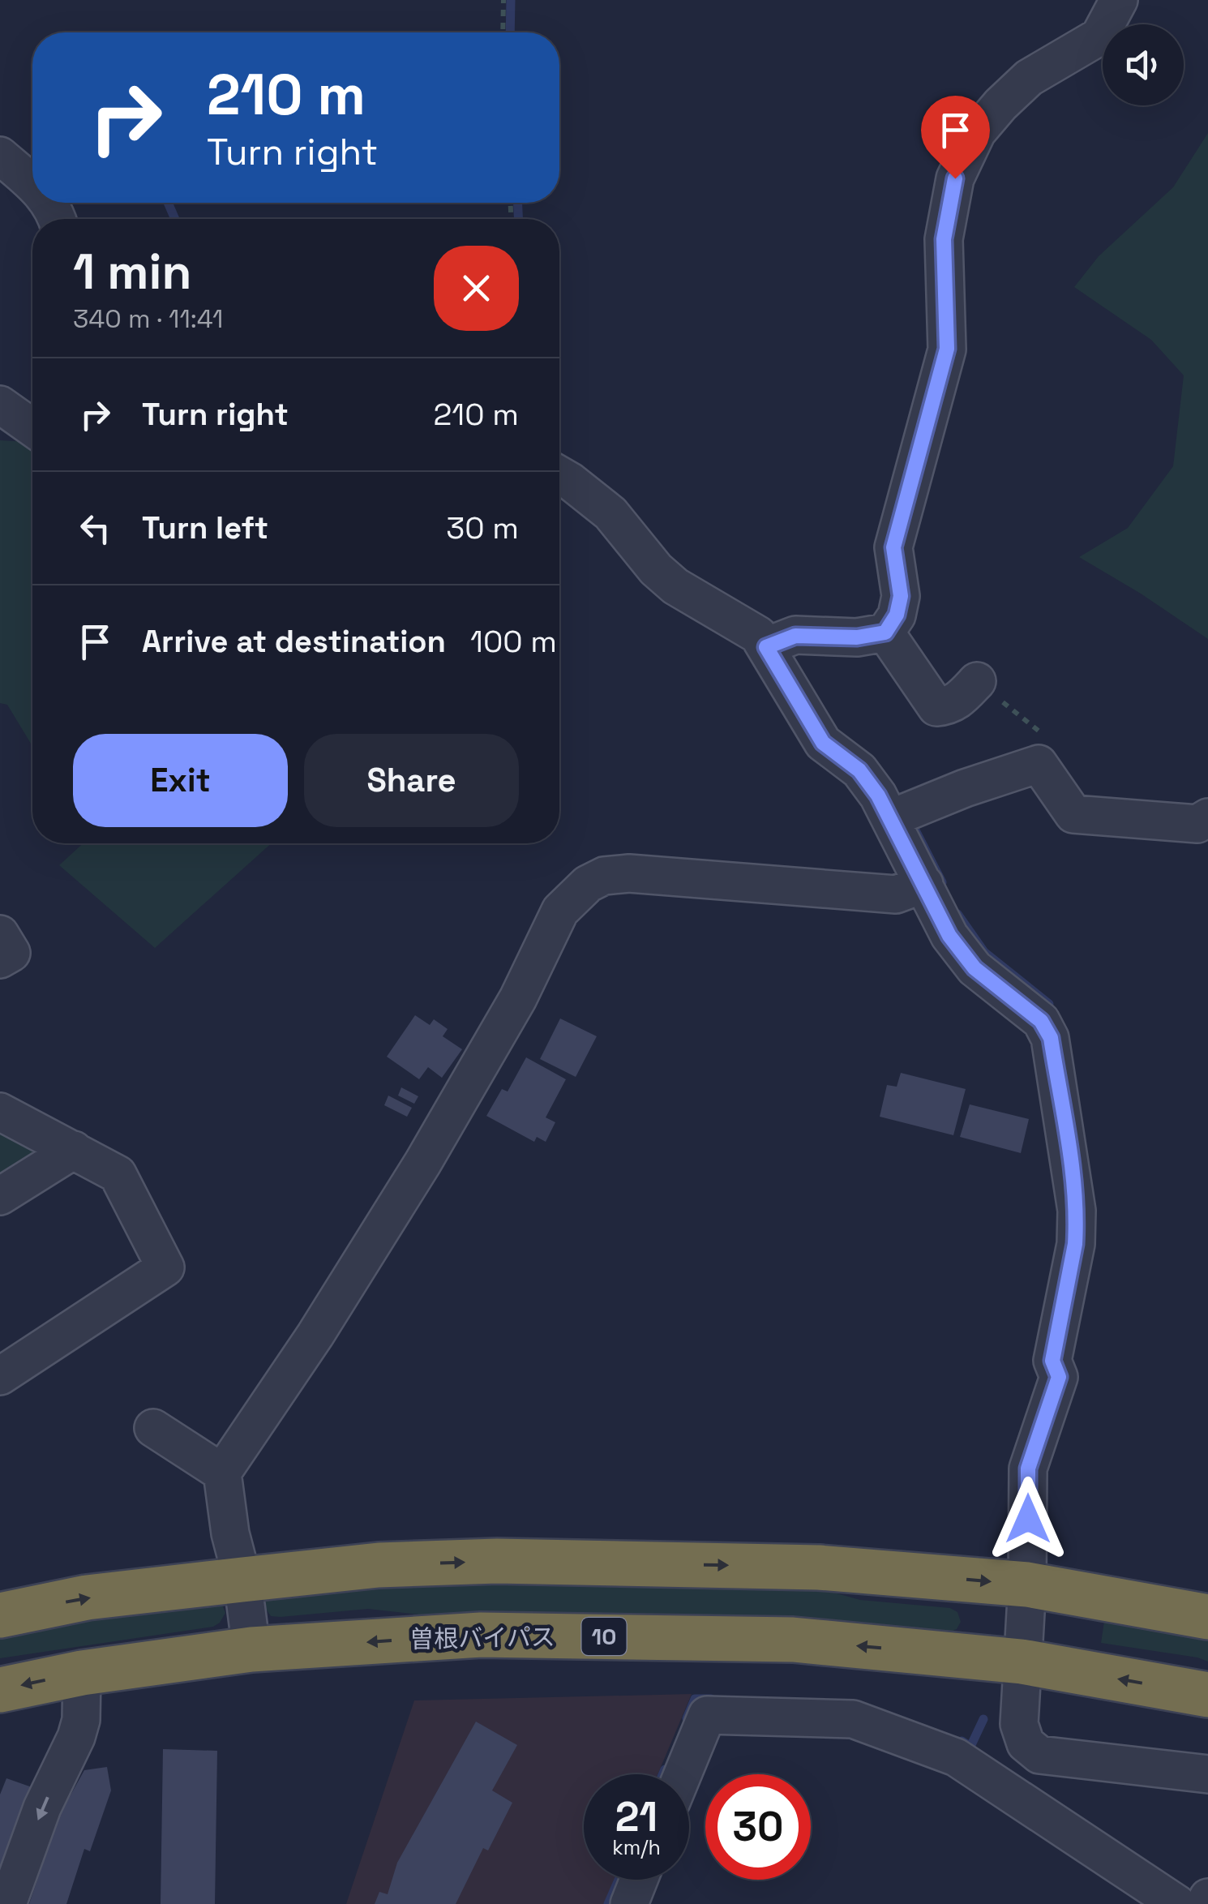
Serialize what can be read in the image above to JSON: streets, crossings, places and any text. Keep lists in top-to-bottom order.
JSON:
{
  "streets": {
    "highway": ["10", "曽根バイパス"]
  },
  "page": {
    "turn": ["210 m", "Turn right"],
    "heading": ["1 min", "340 m · 11:41"],
    "list": [
      {
        "name": "Turn right",
        "value": "210 m"
      },
      {
        "name": "Turn left",
        "value": "30 m"
      },
      {
        "name": "Arrive at destination",
        "value": "100 m"
      }
    ],
    "buttons": ["Exit", "Share"],
    "speed": "21 km/h",
    "limit": "30"
  }
}
